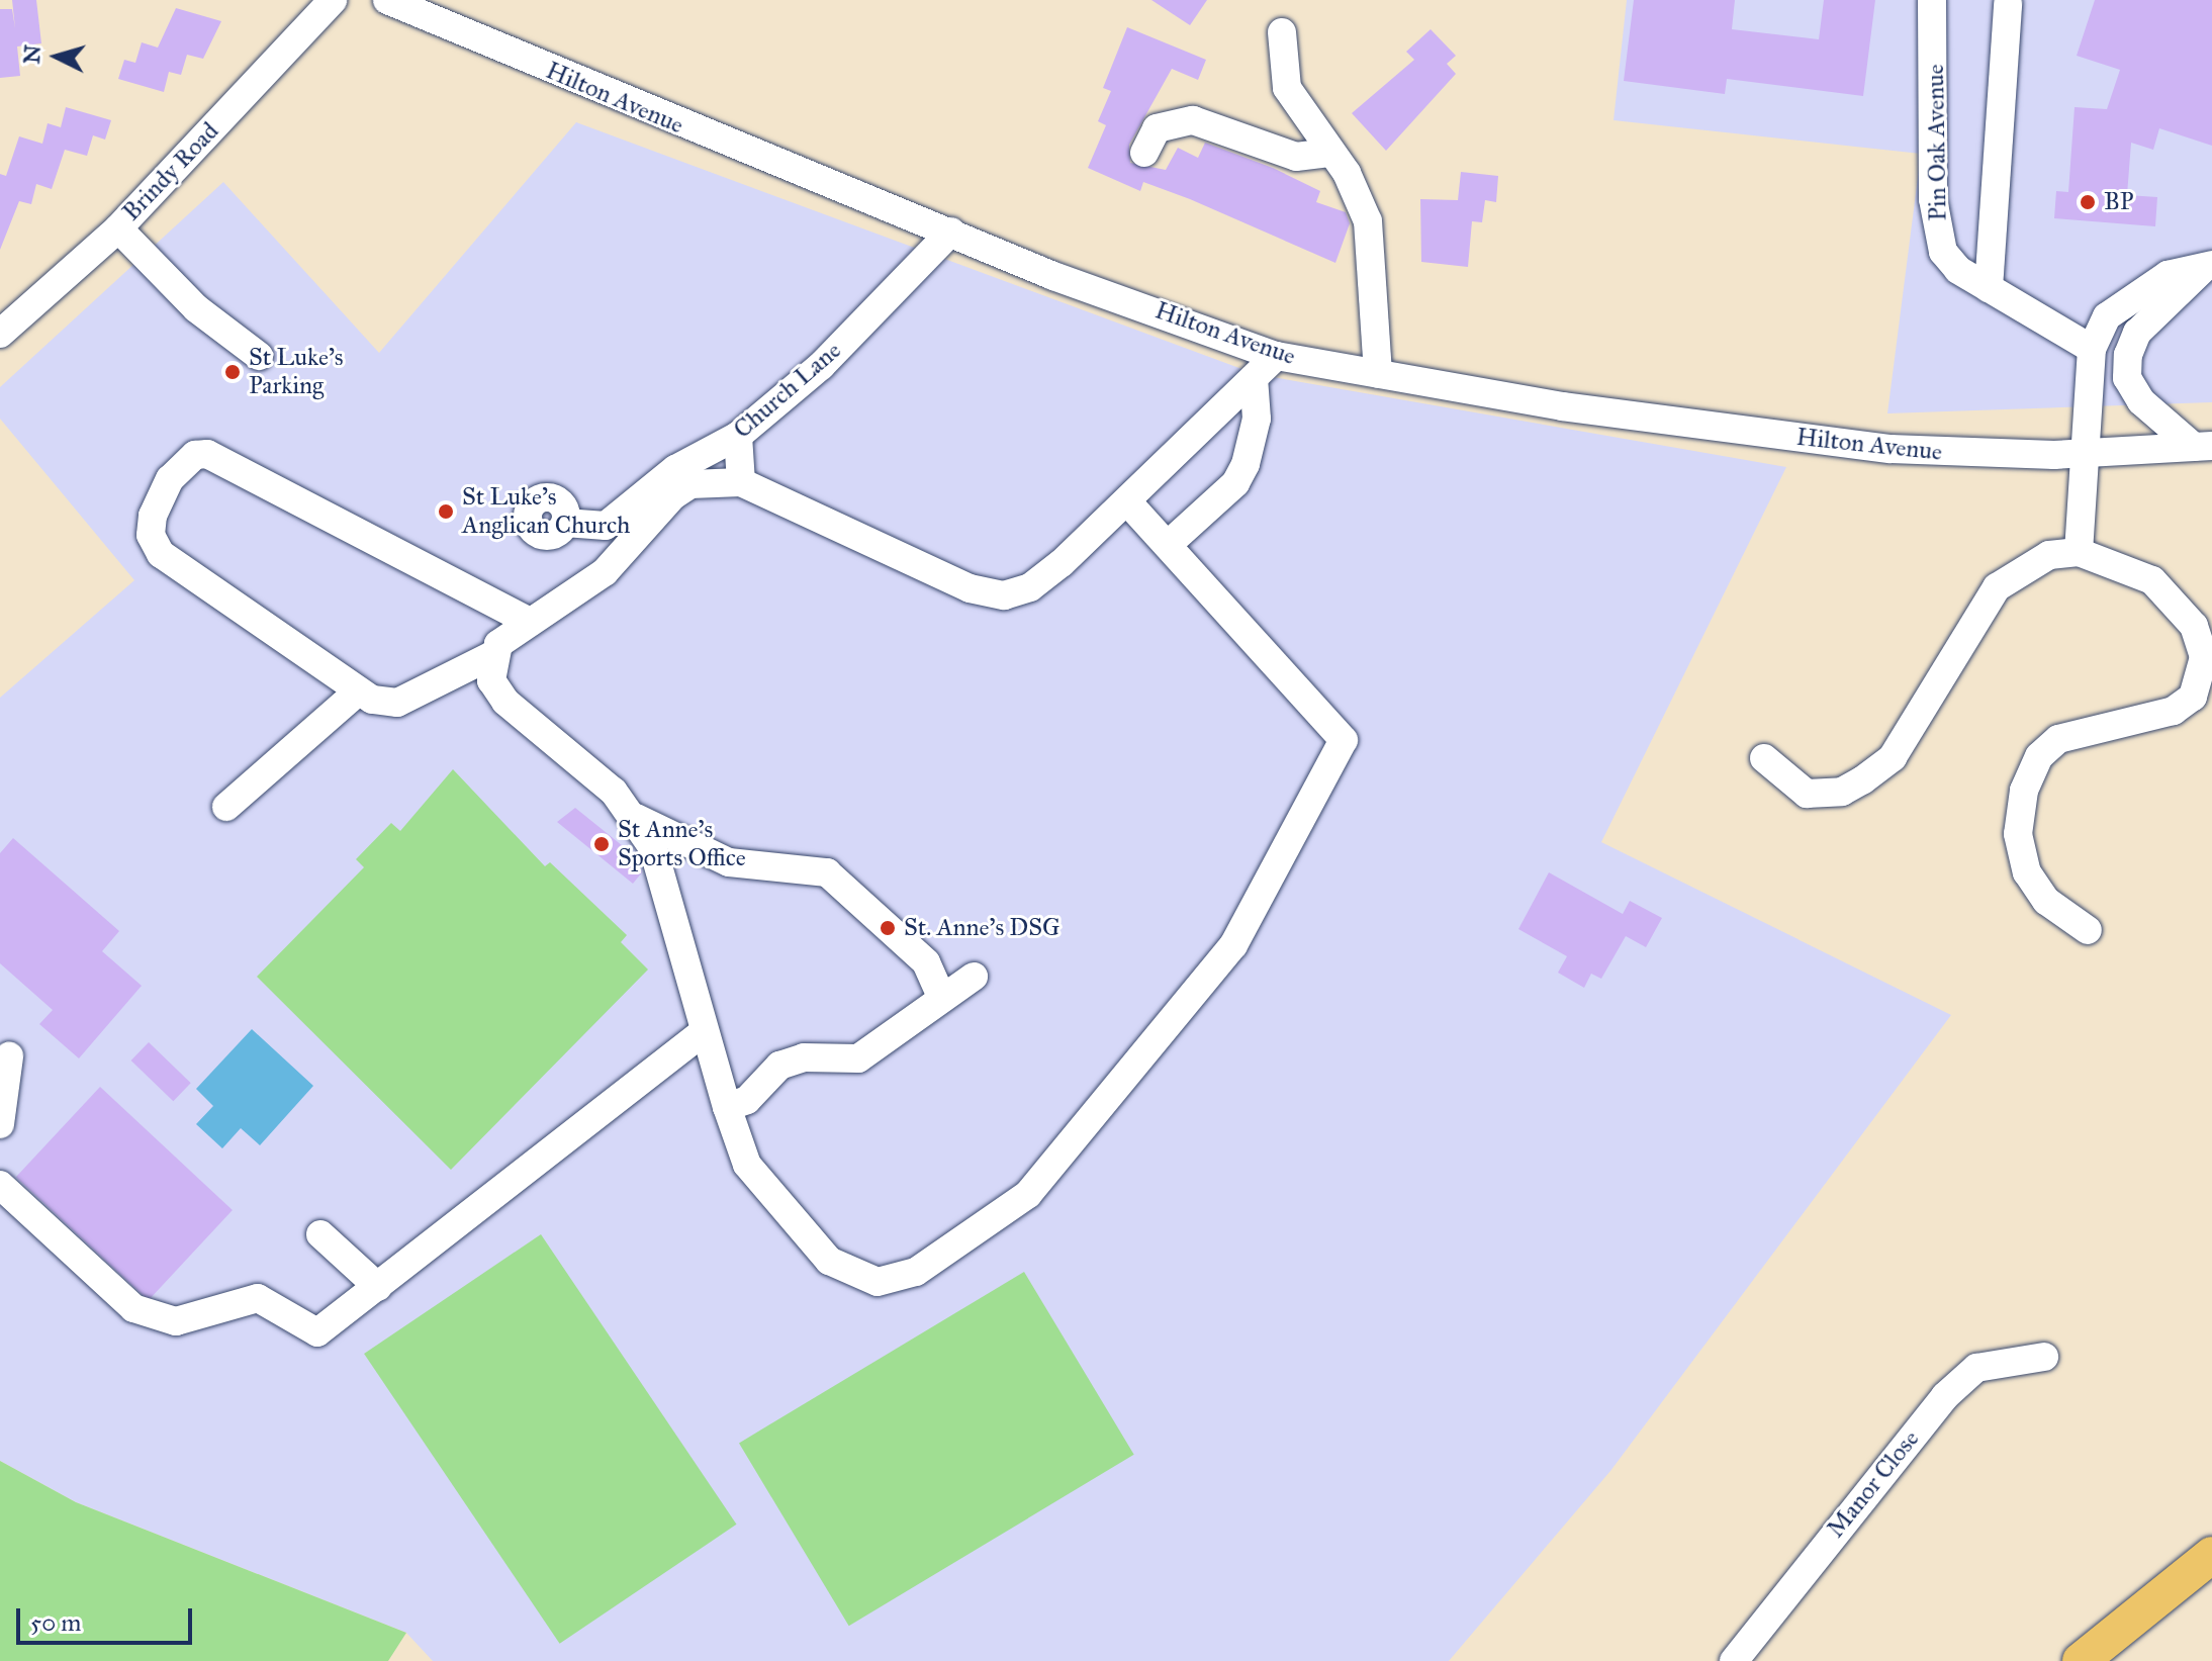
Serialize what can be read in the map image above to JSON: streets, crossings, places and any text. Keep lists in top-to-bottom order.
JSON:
{
  "streets": {
    "street": [
      "Hilton Avenue",
      "Pin Oak Avenue",
      "Brindy Road",
      "Church Lane",
      "Manor Close"
    ]
  },
  "crossings": [
    ["Hilton Avenue", "Church Lane"]
  ],
  "places": [
    "BP",
    "St Luke's Parking",
    "St Luke's Anglican Church",
    "St Anne's Sports Office",
    "St. Anne's DSG"
  ],
  "scale_bar": "50 m",
  "north": "left"
}
